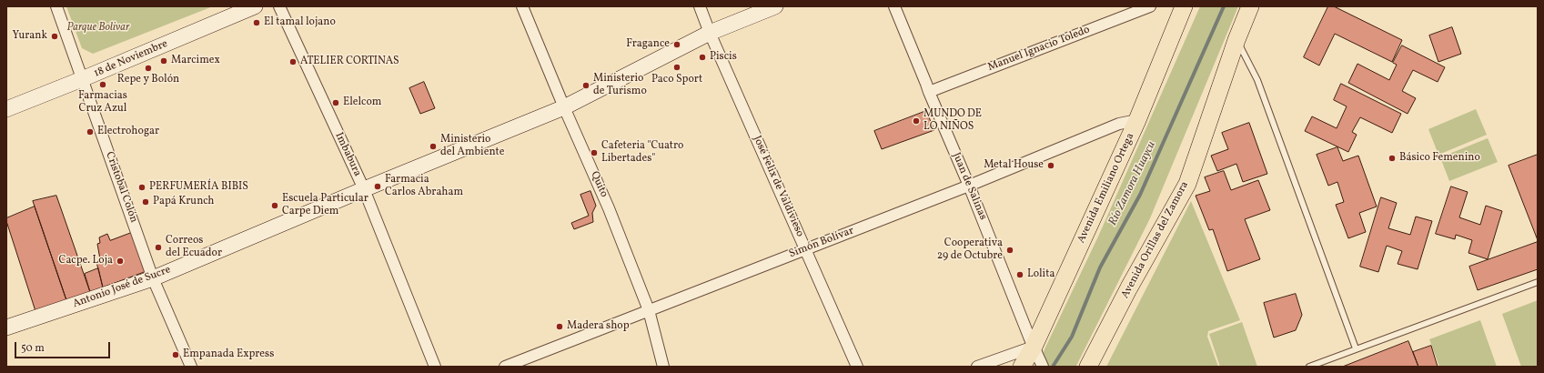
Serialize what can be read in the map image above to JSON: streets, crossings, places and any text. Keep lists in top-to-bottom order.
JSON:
{
  "streets": {
    "main road": ["Avenida Emiliano Ortega", "Avenida Orillas del Zamora"],
    "street": [
      "Manuel Ignacio Toledo",
      "18 de Noviembre",
      "Imbabura",
      "Quito",
      "José Felix de Valdivieso",
      "Juan de Salinas",
      "Cristobal Colón",
      "Simón Bolívar",
      "Antonio José de Sucre"
    ]
  },
  "crossings": [
    ["Manuel Ignacio Toledo", "Juan de Salinas"],
    ["18 de Noviembre", "Cristobal Colón"],
    ["Imbabura", "Antonio José de Sucre"],
    ["Quito", "Simón Bolívar"],
    ["Quito", "Antonio José de Sucre"],
    ["José Felix de Valdivieso", "Simón Bolívar"],
    ["José Felix de Valdivieso", "Antonio José de Sucre"],
    ["Juan de Salinas", "Avenida Emiliano Ortega"],
    ["Juan de Salinas", "Simón Bolívar"],
    ["Cristobal Colón", "Antonio José de Sucre"],
    ["Avenida Emiliano Ortega", "Simón Bolívar"]
  ],
  "water": ["Río Zamora Huaycu"],
  "parks": ["Parque Bolivar"],
  "places": [
    "El tamal lojano",
    "Yurank",
    "Fragance",
    "Piscis",
    "Marcimex",
    "ATELIER CORTINAS",
    "Paco Sport",
    "Repe y Bolón",
    "Farmacias Cruz Azul",
    "Ministerio de Turismo",
    "Elelcom",
    "MUNDO DE LO NIÑOS",
    "Electrohogar",
    "Ministerio del Ambiente",
    "Cafeteria \"Cuatro Libertades\"",
    "Básico Femenino",
    "Metal House",
    "Farmacia Carlos Abraham",
    "PERFUMERÍA BIBIS",
    "Papá Krunch",
    "Escuela Particular Carpe Diem",
    "Correos del Ecuador",
    "Cooperativa 29 de Octubre",
    "Cacpe. Loja",
    "Lolita",
    "Madera shop",
    "Empanada Express"
  ],
  "scale_bar": "50 m"
}
